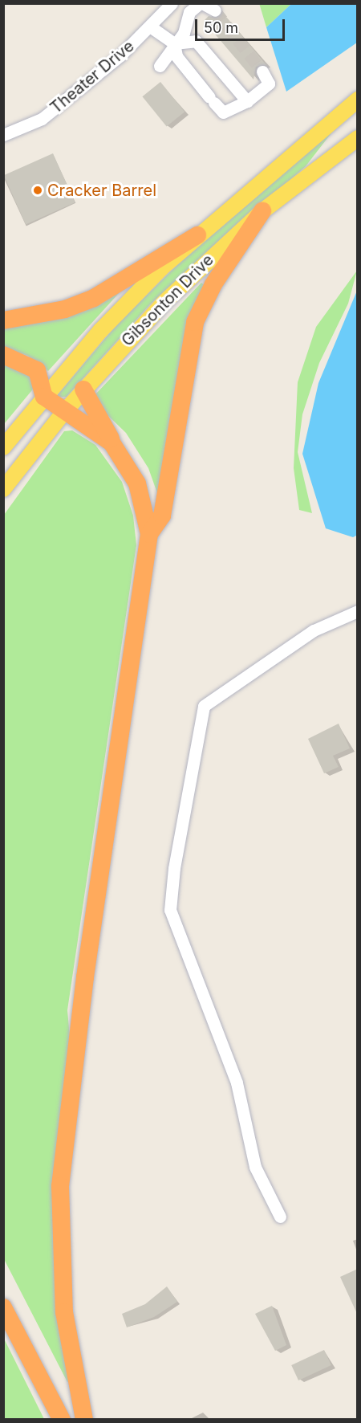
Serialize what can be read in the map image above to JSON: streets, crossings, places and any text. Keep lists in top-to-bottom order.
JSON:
{
  "streets": {
    "main road": ["Gibsonton Drive"],
    "street": ["Theater Drive"]
  },
  "places": ["Cracker Barrel"],
  "scale_bar": "50 m"
}
